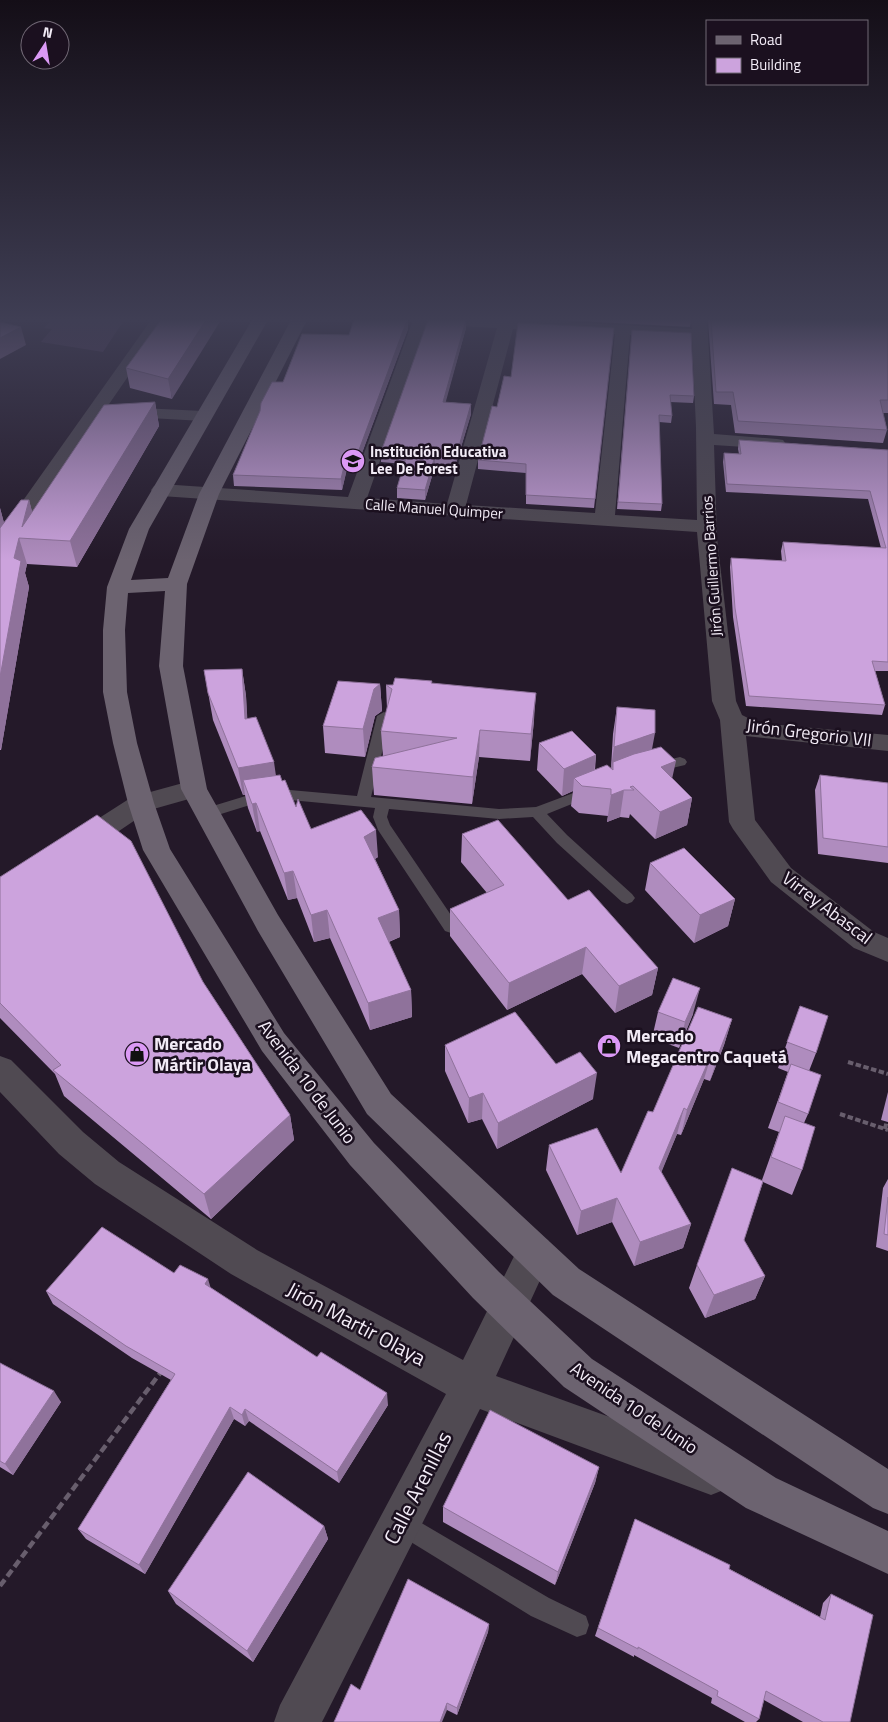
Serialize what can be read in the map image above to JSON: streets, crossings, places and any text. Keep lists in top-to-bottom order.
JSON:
{
  "streets": {
    "street": [
      "Calle Manuel Quimper",
      "Jirón Guillermo Barrios",
      "Jirón Gregorio VII",
      "Virrey Abascal",
      "Avenida 10 de Junio",
      "Jirón Martir Olaya",
      "Calle Arenillas"
    ]
  },
  "crossings": [
    ["Calle Manuel Quimper", "Jirón Guillermo Barrios"],
    ["Calle Manuel Quimper", "Avenida 10 de Junio"],
    ["Jirón Guillermo Barrios", "Jirón Gregorio VII"],
    ["Jirón Guillermo Barrios", "Virrey Abascal"],
    ["Jirón Gregorio VII", "Virrey Abascal"],
    ["Avenida 10 de Junio", "Jirón Martir Olaya"],
    ["Avenida 10 de Junio", "Calle Arenillas"],
    ["Jirón Martir Olaya", "Calle Arenillas"]
  ],
  "places": {
    "school or university": ["Institución Educativa Lee De Forest"],
    "shop": ["Mercado Megacentro Caquetá", "Mercado Mártir Olaya"]
  },
  "legend": ["Road", "Building"],
  "north": "top"
}
